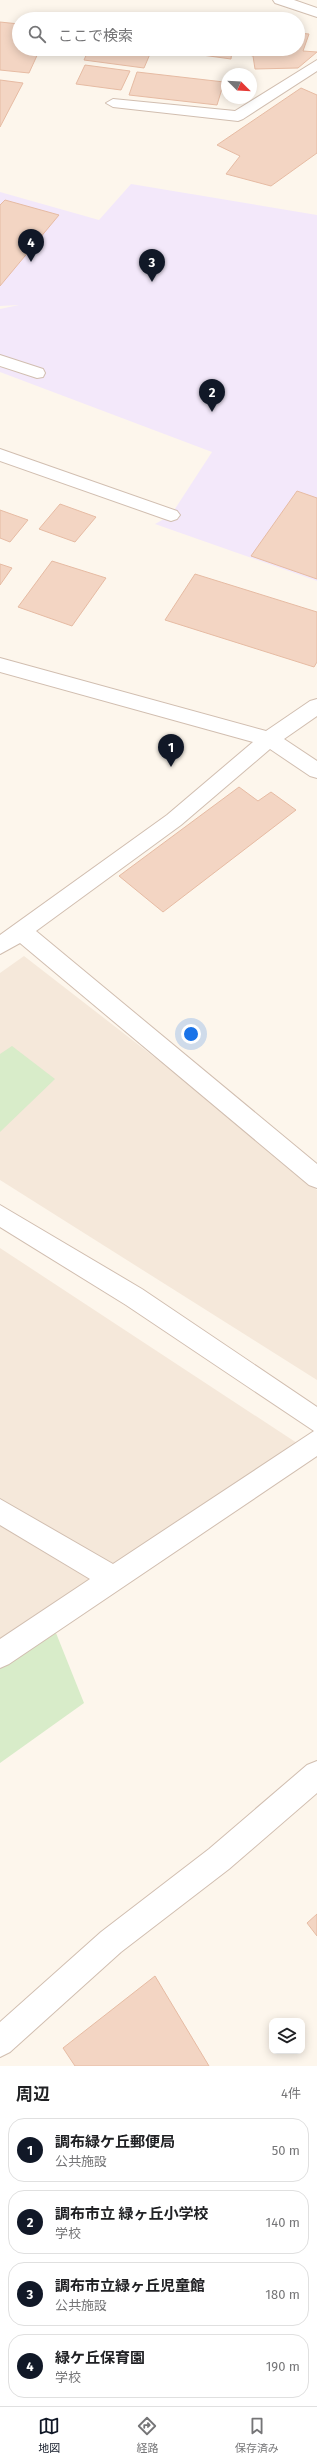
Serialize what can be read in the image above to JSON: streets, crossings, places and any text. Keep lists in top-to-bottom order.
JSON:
{
  "north": "bottom right",
  "page": {
    "search": "ここで検索",
    "pins": [
      "4",
      "3",
      "2",
      "1"
    ],
    "heading": ["周辺", "4件"],
    "list": [
      {
        "mark": "1",
        "name": "調布緑ケ丘郵便局",
        "note": "公共施設",
        "value": "50 m"
      },
      {
        "mark": "2",
        "name": "調布市立 緑ヶ丘小学校",
        "note": "学校",
        "value": "140 m"
      },
      {
        "mark": "3",
        "name": "調布市立緑ヶ丘児童館",
        "note": "公共施設",
        "value": "180 m"
      },
      {
        "mark": "4",
        "name": "緑ケ丘保育園",
        "note": "学校",
        "value": "190 m"
      }
    ],
    "nav": ["地図", "経路", "保存済み"]
  }
}
